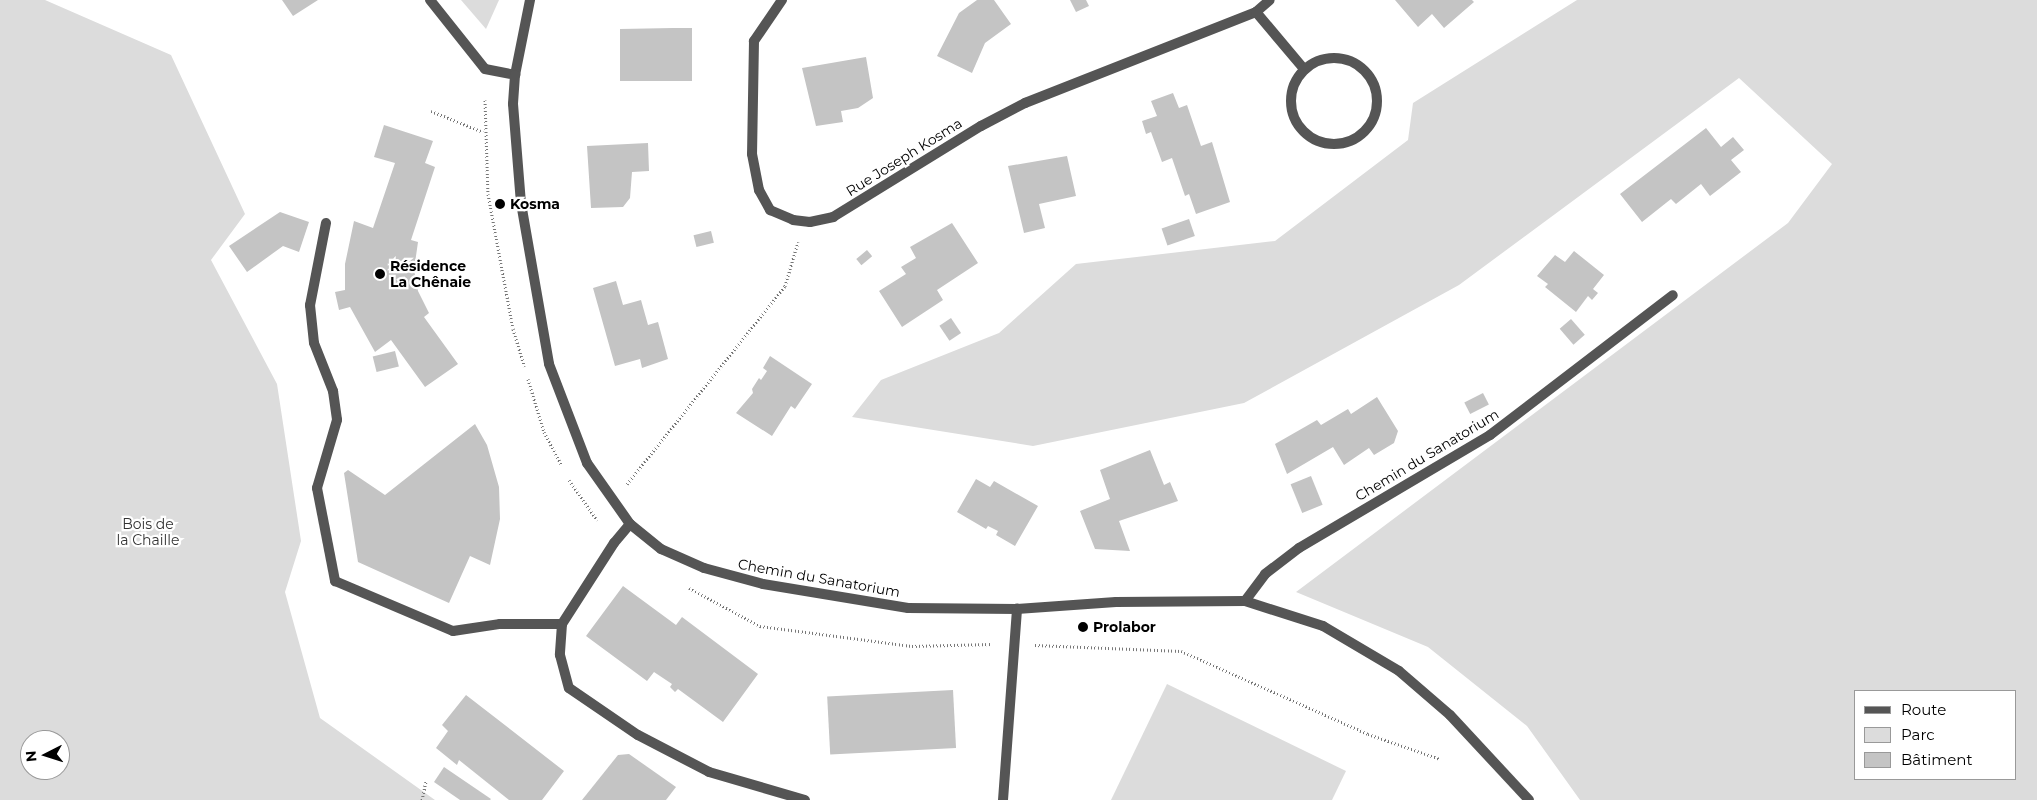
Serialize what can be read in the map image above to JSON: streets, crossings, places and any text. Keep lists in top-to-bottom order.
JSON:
{
  "streets": {
    "street": ["Rue Joseph Kosma", "Chemin du Sanatorium"]
  },
  "parks": ["Bois de la Chaille"],
  "places": ["Kosma", "Résidence La Chênaie", "Prolabor"],
  "legend": ["Route", "Parc", "Bâtiment"],
  "north": "left"
}
